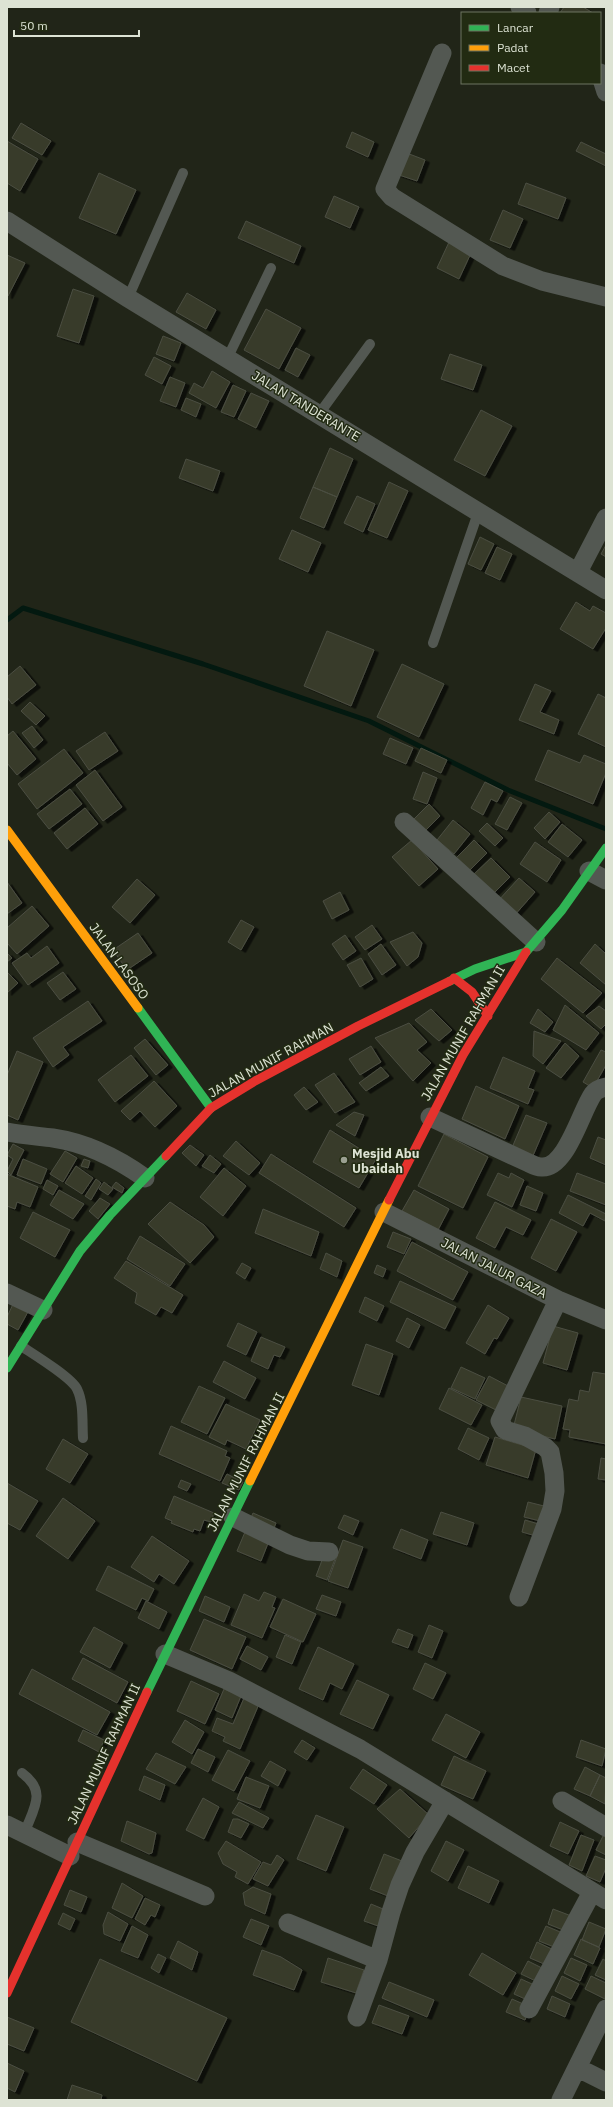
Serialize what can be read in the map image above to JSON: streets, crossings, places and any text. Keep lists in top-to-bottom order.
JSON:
{
  "streets": {
    "street": [
      "JALAN TANDERANTE",
      "JALAN LASOSO",
      "JALAN MUNIF RAHMAN II",
      "JALAN MUNIF RAHMAN",
      "JALAN JALUR GAZA"
    ]
  },
  "crossings": [
    ["JALAN LASOSO", "JALAN MUNIF RAHMAN"],
    ["JALAN MUNIF RAHMAN II", "JALAN MUNIF RAHMAN"],
    ["JALAN MUNIF RAHMAN II", "JALAN JALUR GAZA"]
  ],
  "places": ["Mesjid Abu Ubaidah"],
  "legend": ["Lancar", "Padat", "Macet"],
  "scale_bar": "50 m"
}
